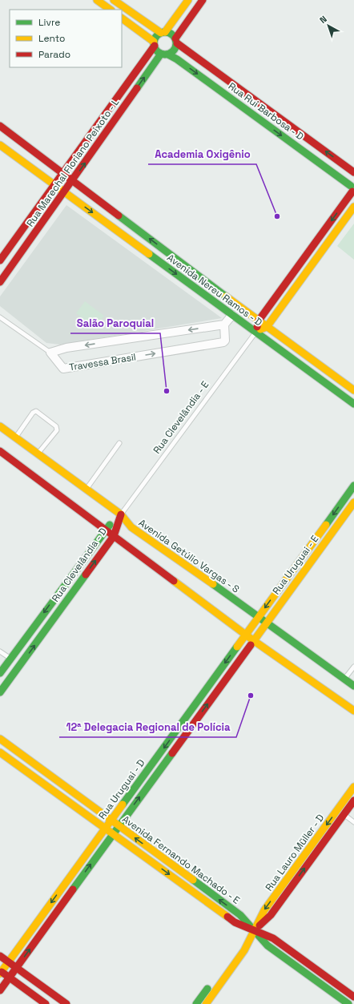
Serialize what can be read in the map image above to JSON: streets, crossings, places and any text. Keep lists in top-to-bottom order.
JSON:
{
  "streets": {
    "street": [
      "Rua Rui Barbosa - D",
      "Rua Marechal Floriano Peixoto - L",
      "Avenida Nereu Ramos - D",
      "Travessa Brasil",
      "Rua Clevelândia - E",
      "Avenida Getúlio Vargas - S",
      "Rua Clevelândia - D",
      "Rua Uruguai - E",
      "Rua Uruguai - D",
      "Rua Lauro Müller - D",
      "Avenida Fernando Machado - E"
    ]
  },
  "crossings": [
    ["Rua Rui Barbosa - D", "Rua Marechal Floriano Peixoto - L"],
    ["Rua Rui Barbosa - D", "Rua Clevelândia - E"],
    ["Rua Marechal Floriano Peixoto - L", "Avenida Nereu Ramos - D"],
    ["Avenida Nereu Ramos - D", "Rua Clevelândia - E"],
    ["Rua Clevelândia - E", "Avenida Getúlio Vargas - S"],
    ["Rua Clevelândia - E", "Rua Clevelândia - D"],
    ["Avenida Getúlio Vargas - S", "Rua Clevelândia - D"],
    ["Avenida Getúlio Vargas - S", "Rua Uruguai - E"],
    ["Avenida Getúlio Vargas - S", "Rua Uruguai - D"],
    ["Rua Uruguai - E", "Rua Uruguai - D"],
    ["Rua Uruguai - D", "Avenida Fernando Machado - E"],
    ["Rua Lauro Müller - D", "Avenida Fernando Machado - E"]
  ],
  "places": ["Academia Oxigênio", "Salão Paroquial", "12ª Delegacia Regional de Polícia"],
  "legend": ["Livre", "Lento", "Parado"],
  "north": "top left"
}
